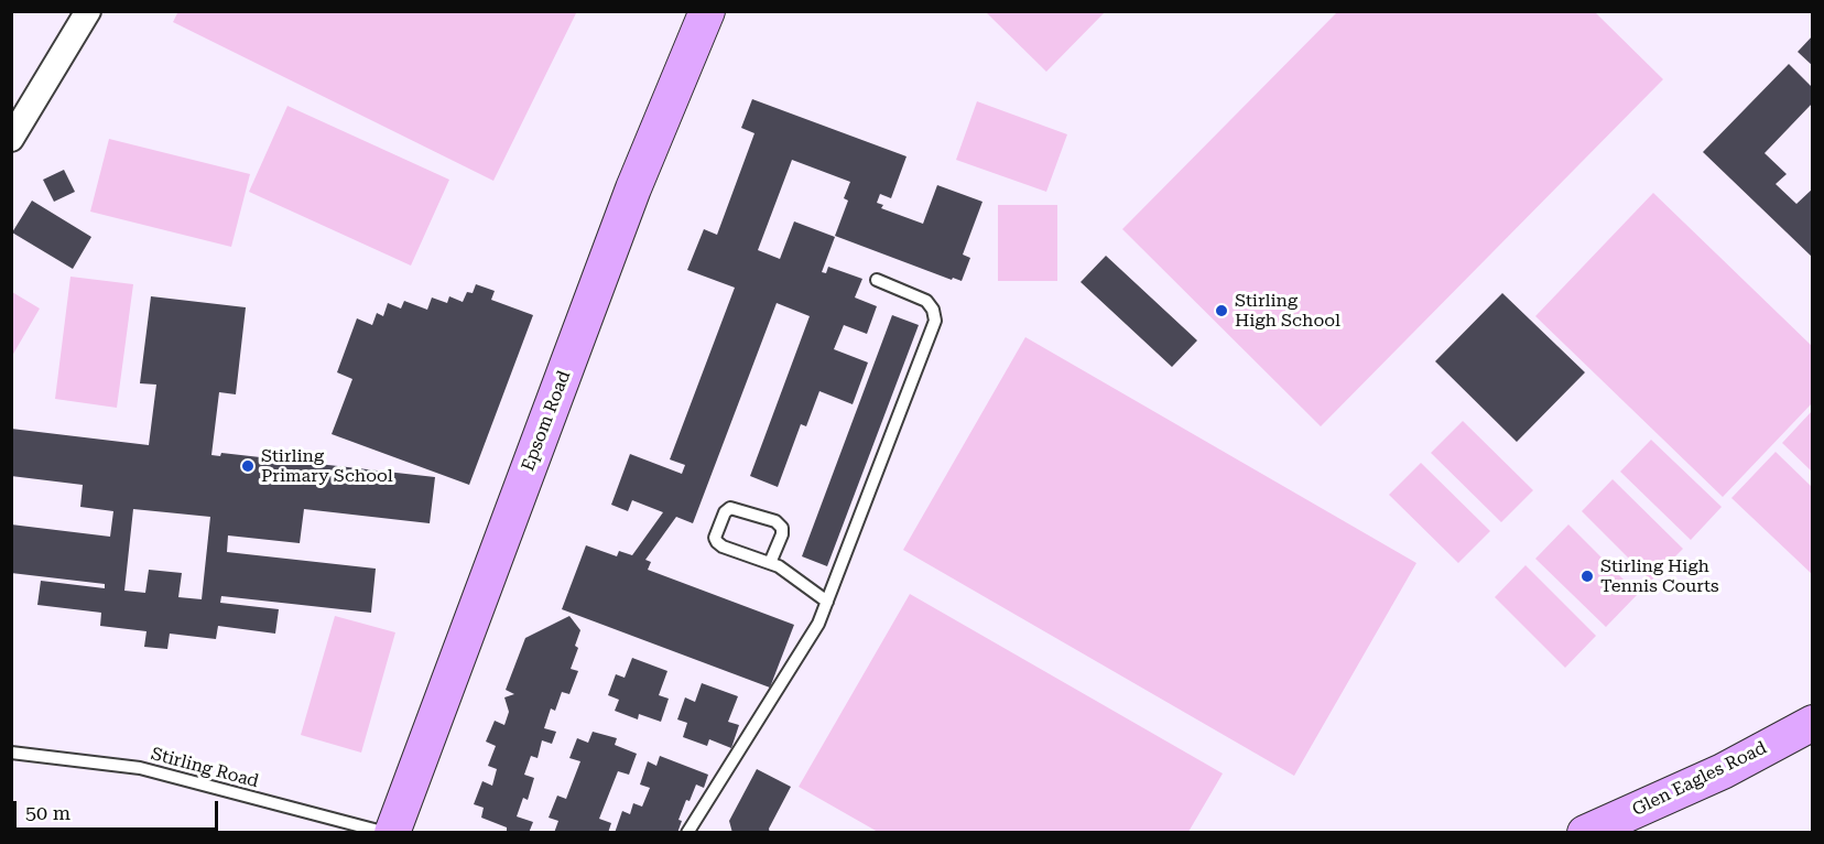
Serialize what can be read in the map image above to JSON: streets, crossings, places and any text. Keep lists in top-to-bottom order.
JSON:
{
  "streets": {
    "street": ["Epsom Road", "Glen Eagles Road"],
    "lane": ["Stirling Road"]
  },
  "places": ["Stirling High School", "Stirling Primary School", "Stirling High Tennis Courts"],
  "scale_bar": "50 m"
}
